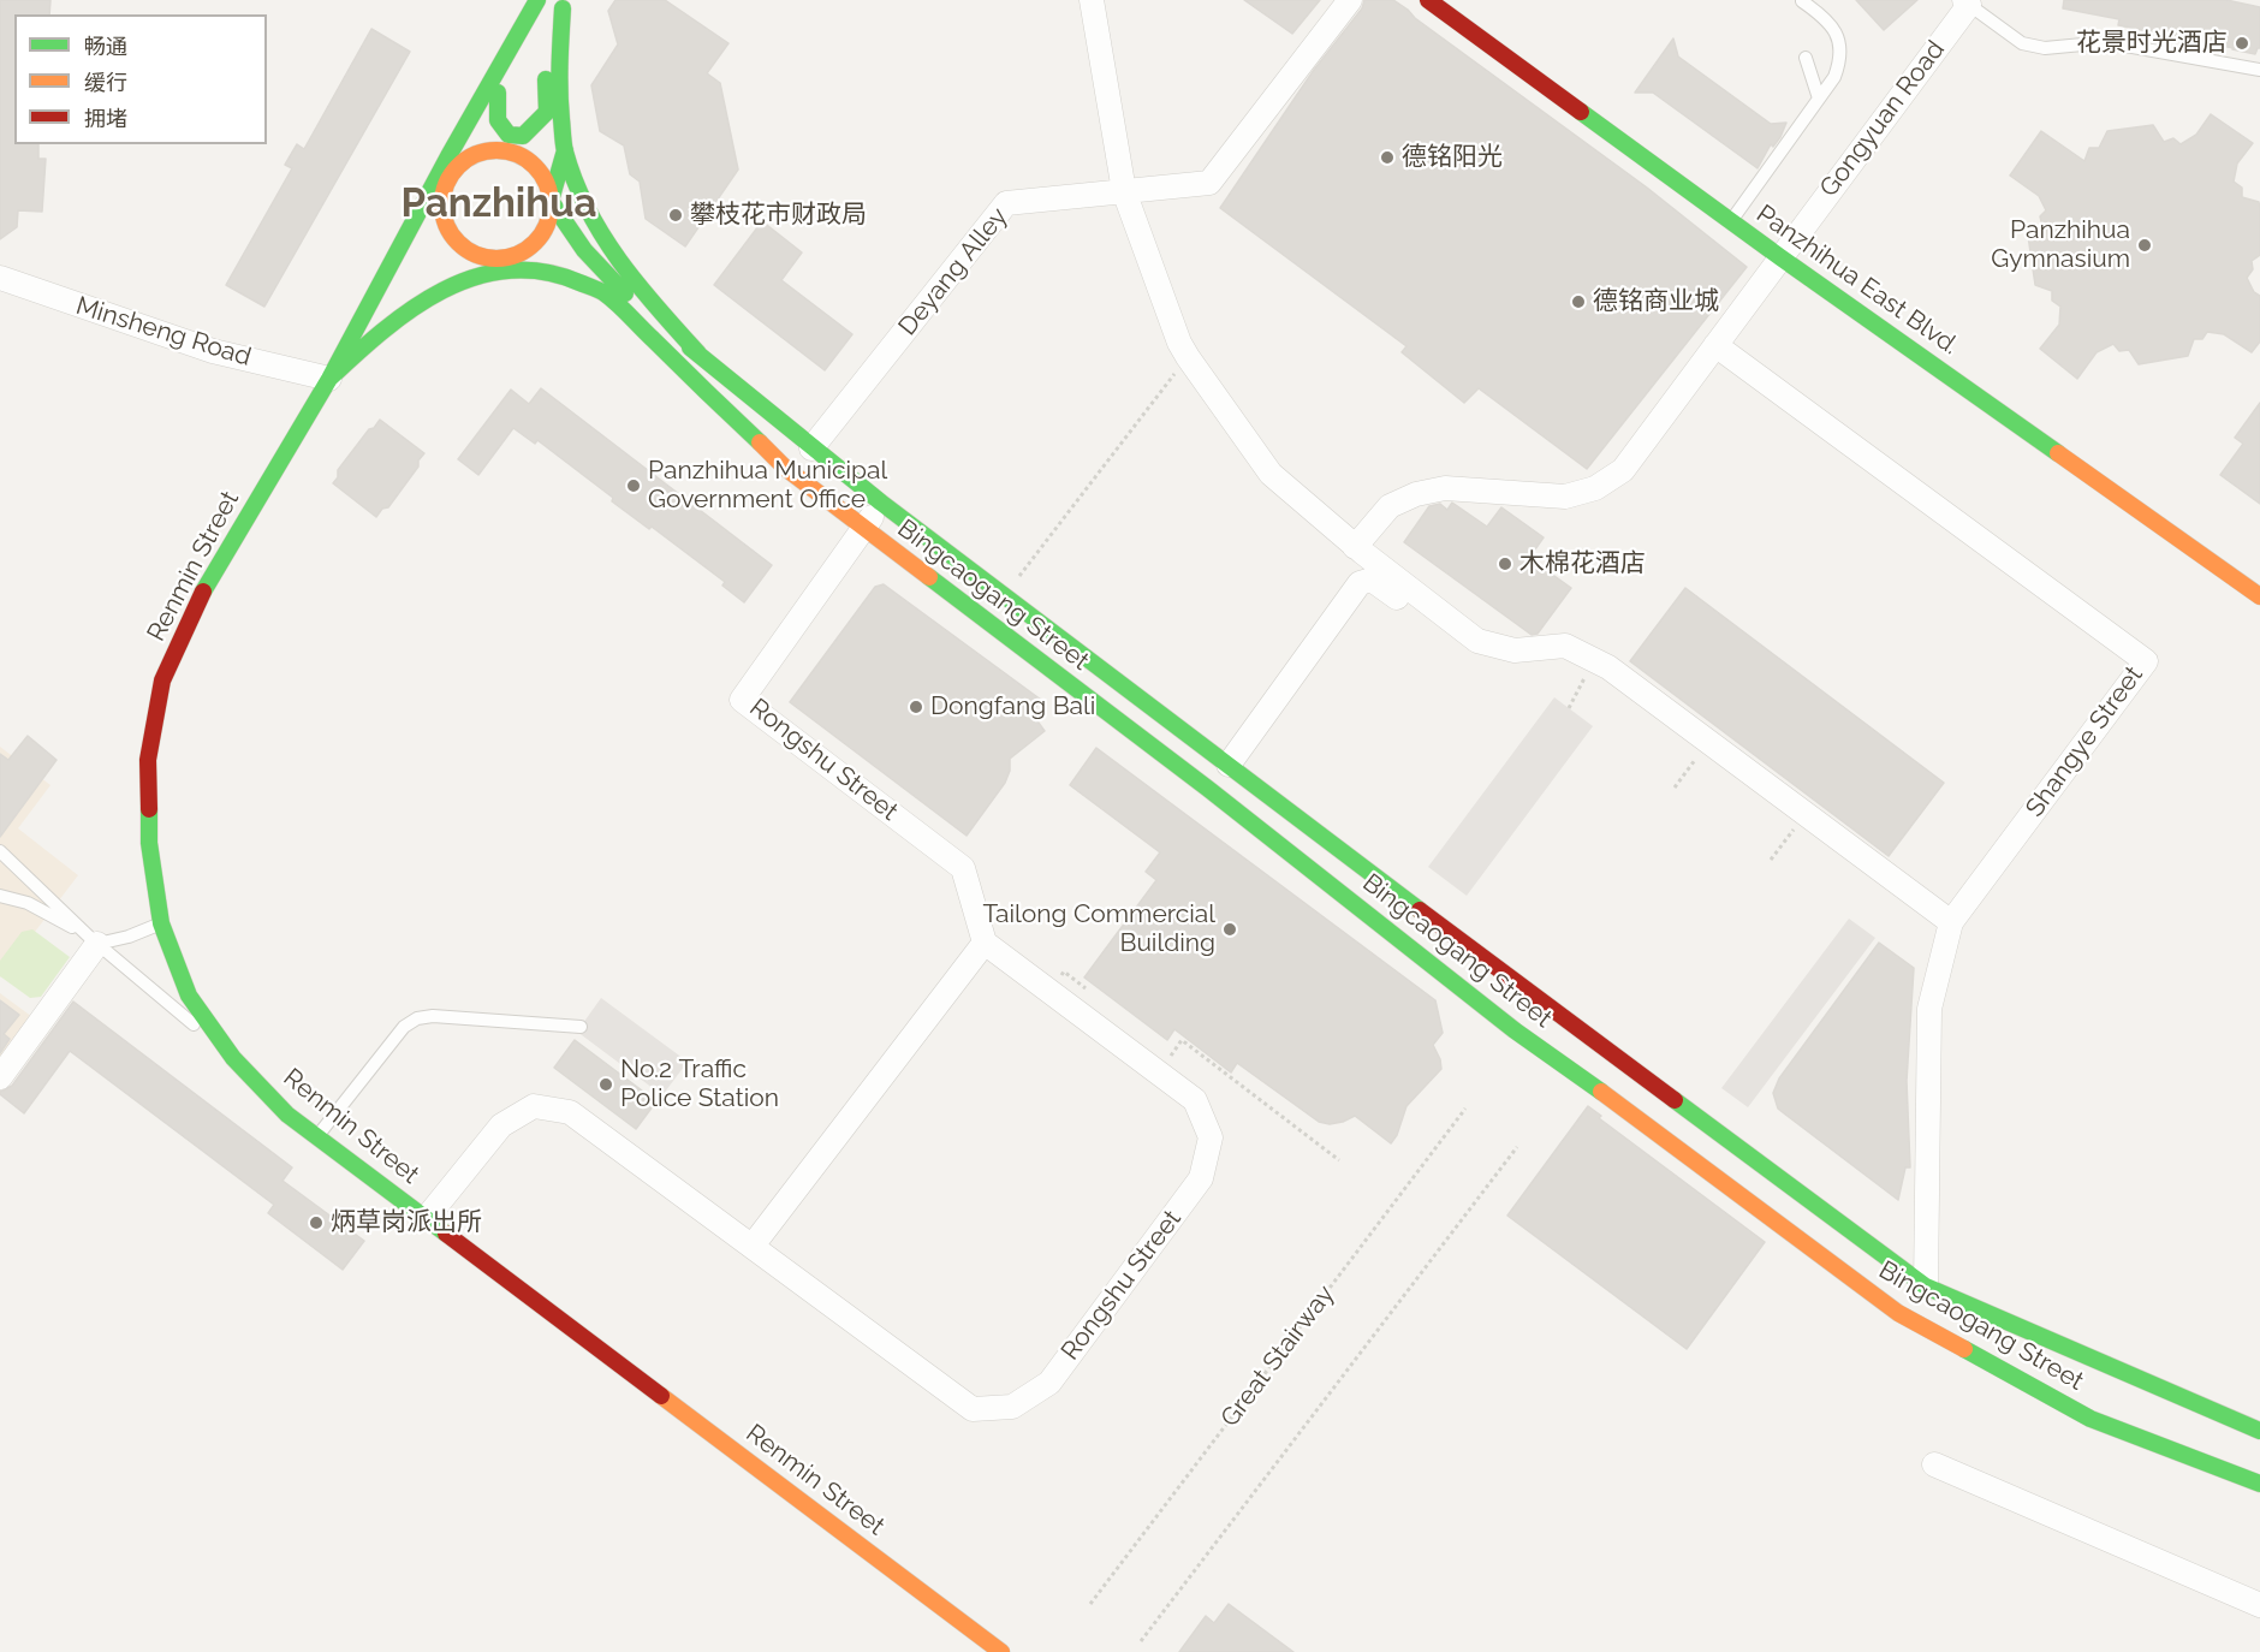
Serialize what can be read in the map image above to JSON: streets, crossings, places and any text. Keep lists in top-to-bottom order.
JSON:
{
  "streets": {
    "main road": ["Panzhihua East Blvd.", "Renmin Street", "Bingcaogang Street"],
    "street": [
      "Gongyuan Road",
      "Deyang Alley",
      "Minsheng Road",
      "Shangye Street",
      "Rongshu Street"
    ],
    "path": ["Great Stairway"]
  },
  "crossings": [
    ["Gongyuan Road", "Panzhihua East Blvd."],
    ["Deyang Alley", "Bingcaogang Street"],
    ["Minsheng Road", "Renmin Street"],
    ["Renmin Street", "Rongshu Street"],
    ["Bingcaogang Street", "Shangye Street"],
    ["Bingcaogang Street", "Rongshu Street"]
  ],
  "districts": ["Panzhihua"],
  "places": [
    "花景时光酒店",
    "德铭阳光",
    "攀枝花市财政局",
    "Panzhihua Gymnasium",
    "德铭商业城",
    "Panzhihua Municipal Government Office",
    "木棉花酒店",
    "Dongfang Bali",
    "Tailong Commercial Building",
    "No.2 Traffic Police Station",
    "炳草岗派出所"
  ],
  "legend": ["畅通", "缓行", "拥堵"]
}
